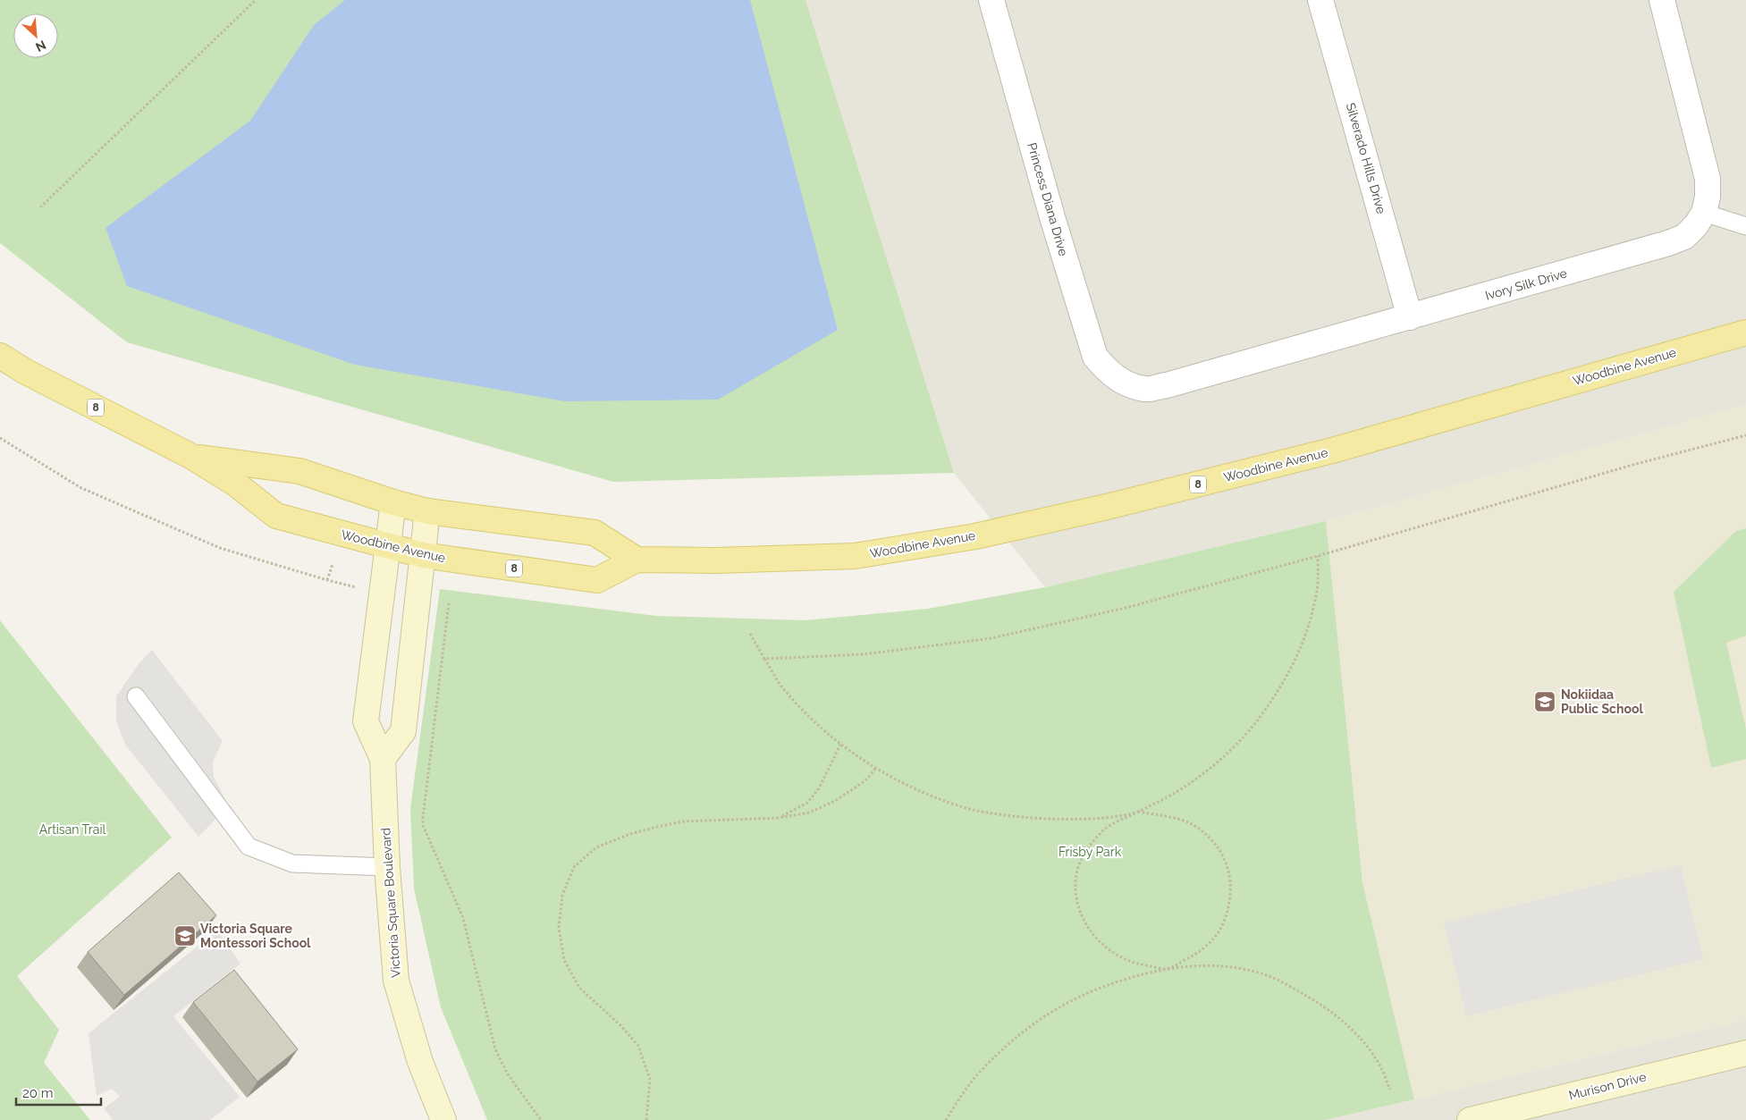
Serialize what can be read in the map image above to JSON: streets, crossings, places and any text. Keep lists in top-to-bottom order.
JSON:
{
  "streets": {
    "main road": ["Woodbine Avenue", "8"],
    "street": [
      "Silverado Hills Drive",
      "Princess Diana Drive",
      "Ivory Silk Drive",
      "Victoria Square Boulevard",
      "Murison Drive"
    ]
  },
  "crossings": [
    ["Silverado Hills Drive", "Ivory Silk Drive"],
    ["Princess Diana Drive", "Ivory Silk Drive"],
    ["Woodbine Avenue", "Victoria Square Boulevard"]
  ],
  "parks": ["Artisan Trail", "Frisby Park"],
  "places": {
    "school or university": ["Nokiidaa Public School", "Victoria Square Montessori School"]
  },
  "scale_bar": "20 m",
  "north": "bottom right"
}
